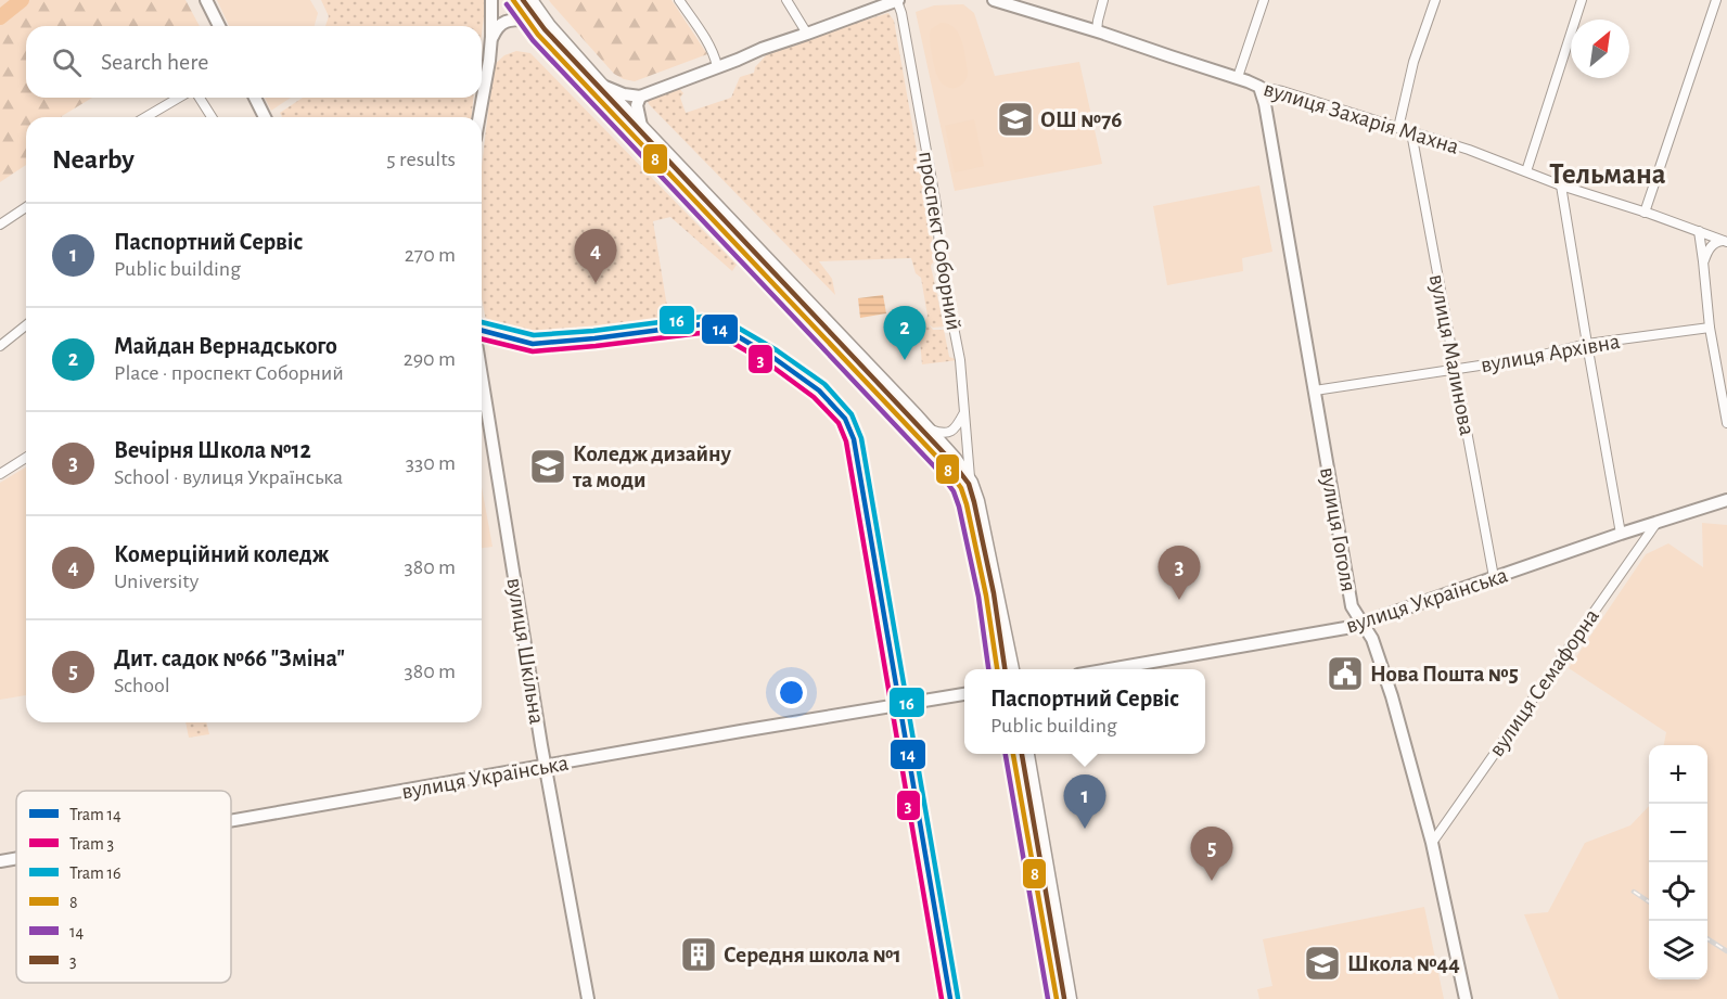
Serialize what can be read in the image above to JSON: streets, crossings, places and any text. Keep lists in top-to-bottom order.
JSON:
{
  "streets": {
    "main road": [
      "вулиця Захарія Махна",
      "проспект Соборний",
      "вулиця Гоголя",
      "вулиця Українська",
      "вулиця Шкільна"
    ],
    "street": ["вулиця Архівна", "вулиця Малинова", "вулиця Семафорна"]
  },
  "crossings": [
    ["вулиця Захарія Махна", "вулиця Малинова"],
    ["вулиця Захарія Махна", "вулиця Гоголя"],
    ["вулиця Архівна", "вулиця Малинова"],
    ["вулиця Архівна", "вулиця Гоголя"],
    ["вулиця Малинова", "вулиця Українська"],
    ["вулиця Гоголя", "вулиця Українська"],
    ["вулиця Гоголя", "вулиця Семафорна"],
    ["вулиця Українська", "вулиця Шкільна"],
    ["вулиця Українська", "вулиця Семафорна"]
  ],
  "districts": ["Тельмана"],
  "places": {
    "school or university": ["ОШ №76", "Коледж дизайну та моди", "Школа №44"],
    "public building": ["Нова Пошта №5"],
    "building": ["Середня школа №1"]
  },
  "lines": [
    "transit line 8",
    "transit line 3",
    "transit line 14",
    "tram line 16",
    "tram line 14",
    "tram line 3"
  ],
  "legend": [
    "Tram 14",
    "Tram 3",
    "Tram 16",
    "8",
    "14",
    "3"
  ],
  "north": "top right",
  "page": {
    "search": "Search here",
    "heading": ["Nearby", "5 results"],
    "list": [
      {
        "mark": "1",
        "name": "Паспортний Сервіс",
        "note": "Public building",
        "value": "270 m"
      },
      {
        "mark": "2",
        "name": "Майдан Вернадського",
        "note": "Place · проспект Соборний",
        "value": "290 m"
      },
      {
        "mark": "3",
        "name": "Вечірня Школа №12",
        "note": "School · вулиця Українська",
        "value": "330 m"
      },
      {
        "mark": "4",
        "name": "Комерційний коледж",
        "note": "University",
        "value": "380 m"
      },
      {
        "mark": "5",
        "name": "Дит. садок №66 \"Зміна\"",
        "note": "School",
        "value": "380 m"
      }
    ],
    "pins": [
      "4",
      "2",
      "3",
      "1",
      "5"
    ],
    "popup": ["Паспортний Сервіс", "Public building"],
    "map_buttons": ["+", "−"]
  }
}
